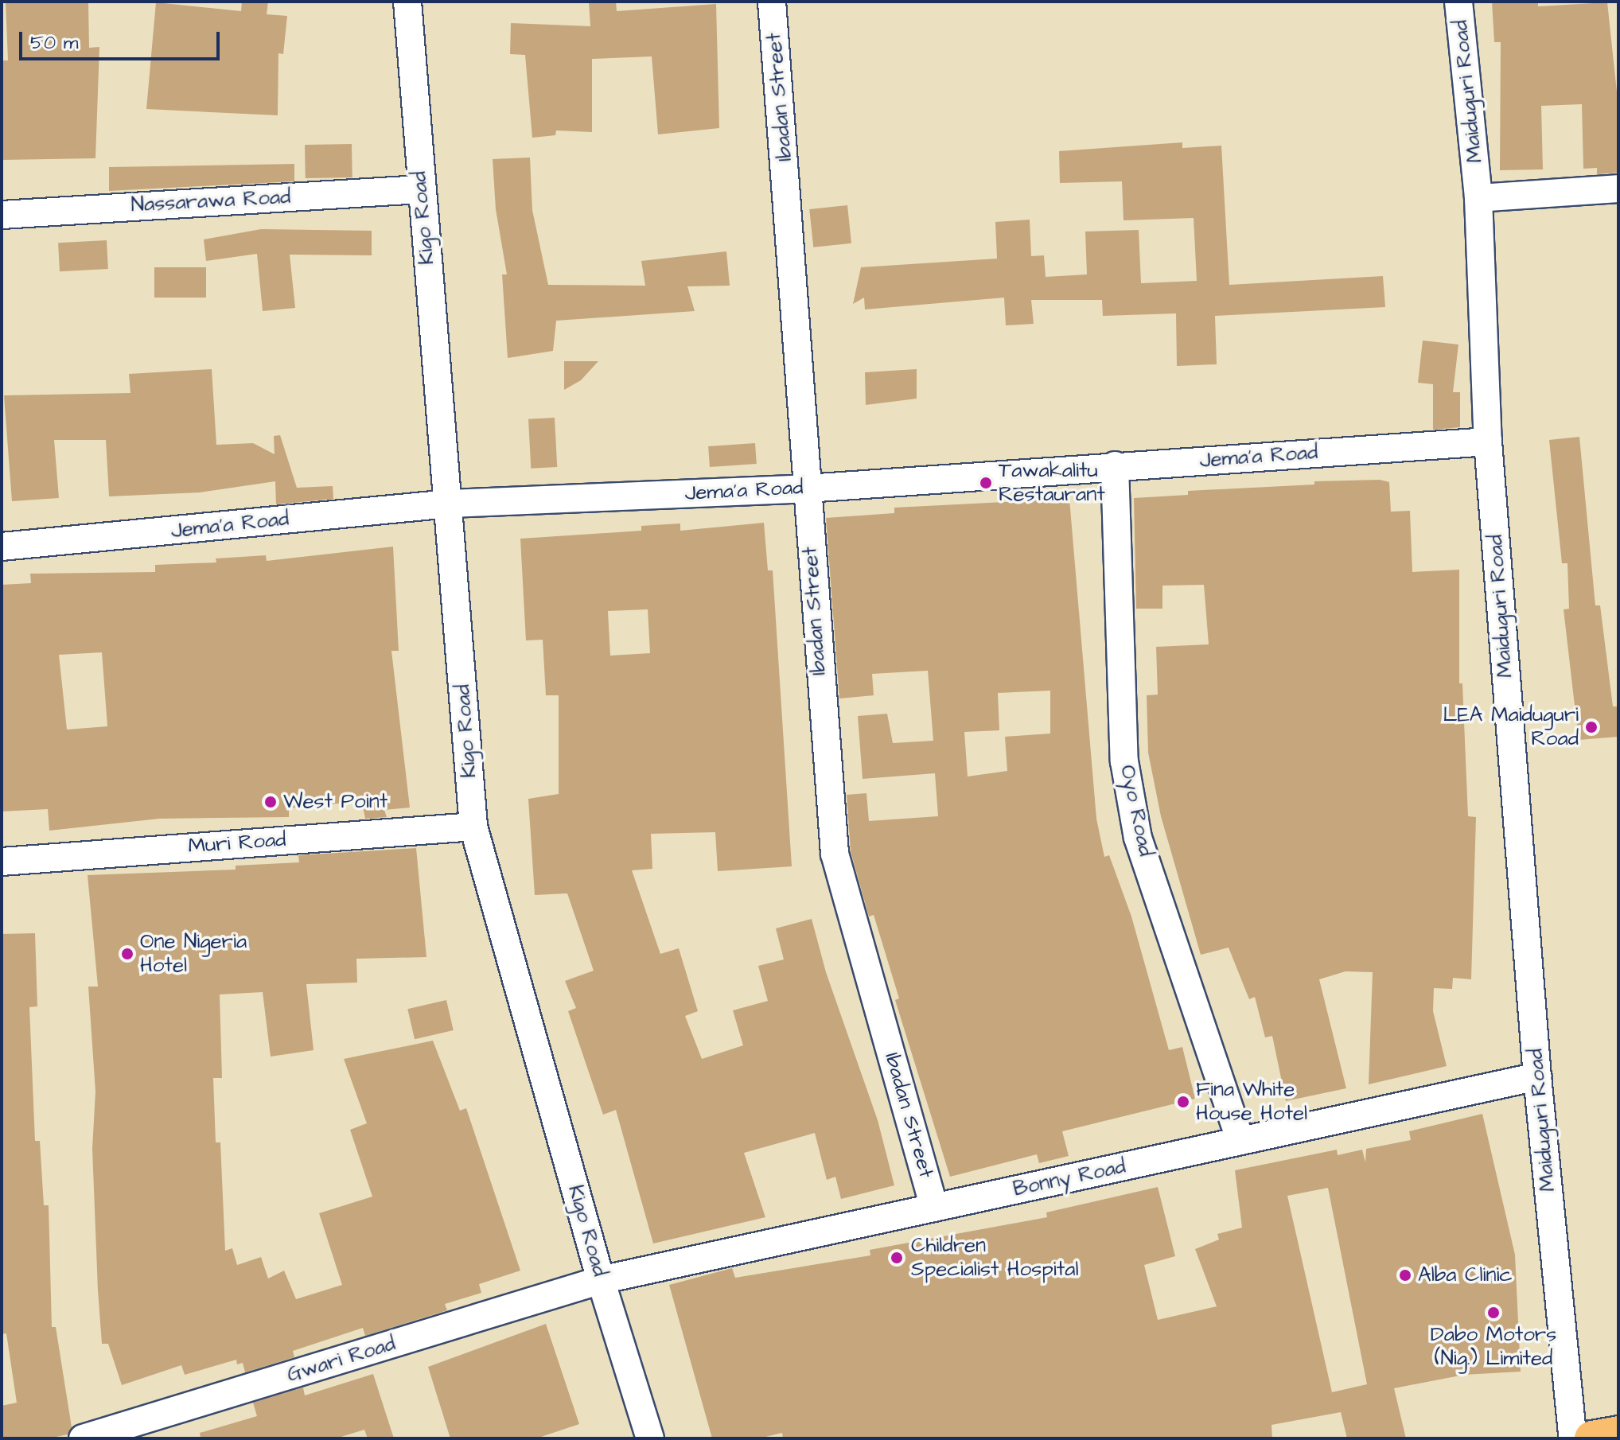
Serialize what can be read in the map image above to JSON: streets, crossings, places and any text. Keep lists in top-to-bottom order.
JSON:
{
  "streets": {
    "street": [
      "Maiduguri Road",
      "Ibadan Street",
      "Nassarawa Road",
      "Kigo Road",
      "Jema'a Road",
      "Oyo Road",
      "Muri Road",
      "Bonny Road",
      "Gwari Road"
    ]
  },
  "crossings": [
    ["Maiduguri Road", "Jema'a Road"],
    ["Maiduguri Road", "Bonny Road"],
    ["Ibadan Street", "Jema'a Road"],
    ["Ibadan Street", "Bonny Road"],
    ["Nassarawa Road", "Kigo Road"],
    ["Kigo Road", "Jema'a Road"],
    ["Kigo Road", "Muri Road"],
    ["Kigo Road", "Bonny Road"],
    ["Kigo Road", "Gwari Road"],
    ["Jema'a Road", "Oyo Road"],
    ["Oyo Road", "Bonny Road"],
    ["Bonny Road", "Gwari Road"]
  ],
  "places": [
    "Tawakalitu Restaurant",
    "LEA Maiduguri Road",
    "West Point",
    "One Nigeria Hotel",
    "Fina White House Hotel",
    "Children Specialist Hospital",
    "Alba Clinic",
    "Dabo Motors (Nig.) Limited"
  ],
  "scale_bar": "50 m"
}
